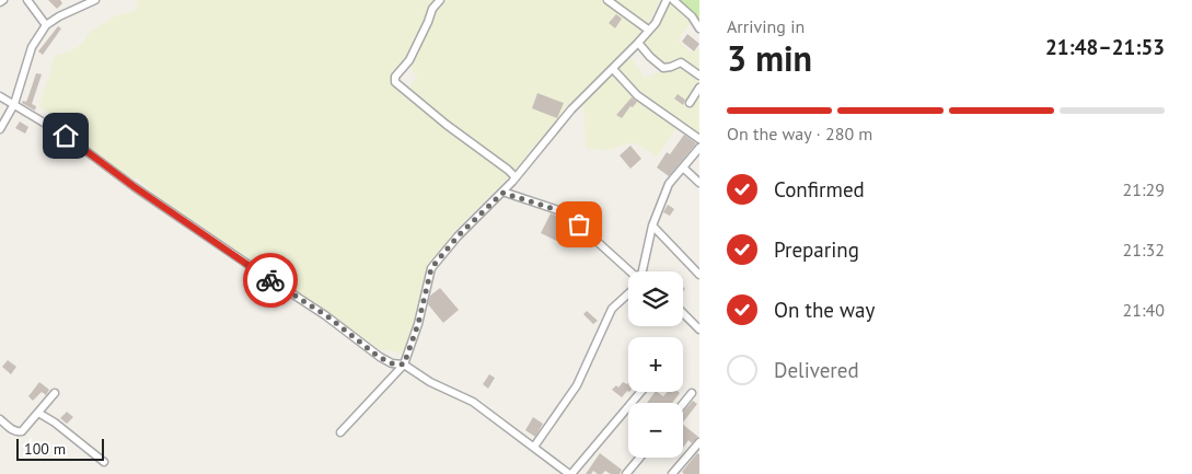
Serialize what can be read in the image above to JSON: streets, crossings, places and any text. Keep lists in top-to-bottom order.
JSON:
{
  "scale_bar": "100 m",
  "page": {
    "heading": ["3 min", "Arriving in", "21:48–21:53"],
    "bar": "On the way · 280 m",
    "list": [
      ["Confirmed", "21:29"],
      ["Preparing", "21:32"],
      ["On the way", "21:40"],
      "Delivered"
    ],
    "map_buttons": ["+", "−"],
    "scale": "100 m"
  }
}
